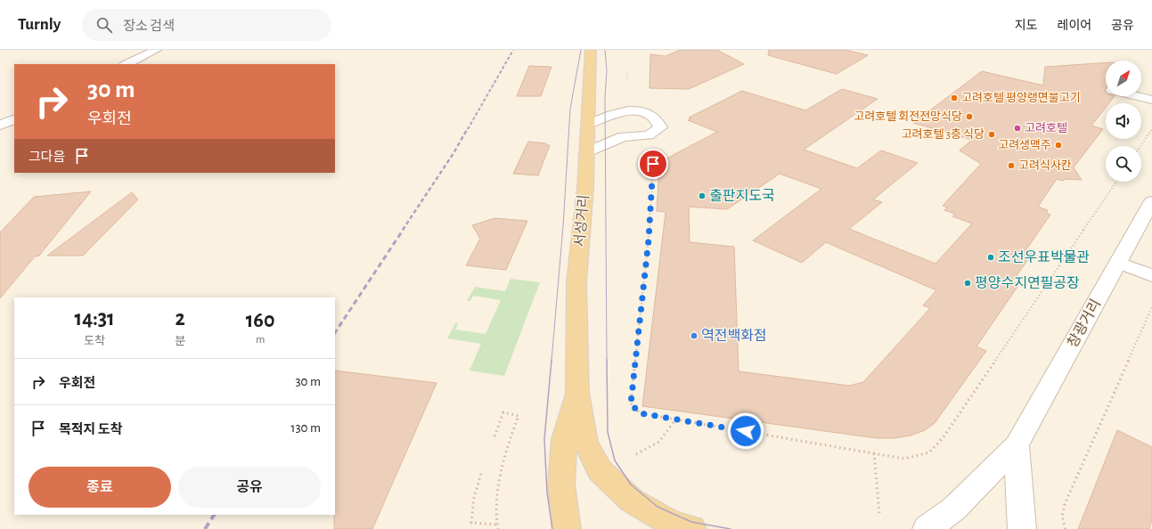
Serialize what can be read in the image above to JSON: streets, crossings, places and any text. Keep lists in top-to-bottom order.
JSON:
{
  "streets": {
    "main road": ["서성거리", "창광거리"]
  },
  "places": [
    "고려호텔 평양랭면불고기",
    "고려호텔 회전전망식당",
    "고려호텔",
    "고려호텔 3층 식당",
    "고려생맥주",
    "고려식사칸",
    "출판지도국",
    "조선우표박물관",
    "평양수지연필공장",
    "역전백화점"
  ],
  "north": "top right",
  "page": {
    "header": "Turnly",
    "search": "장소 검색",
    "nav": ["지도", "레이어", "공유"],
    "turn": ["30 m", "우회전"],
    "then": "그다음",
    "eta": [
      "14:31",
      "도착",
      "2",
      "분",
      "160",
      "m"
    ],
    "list": [
      {
        "name": "우회전",
        "value": "30 m"
      },
      {
        "name": "목적지 도착",
        "value": "130 m"
      }
    ],
    "buttons": ["종료", "공유"]
  }
}
